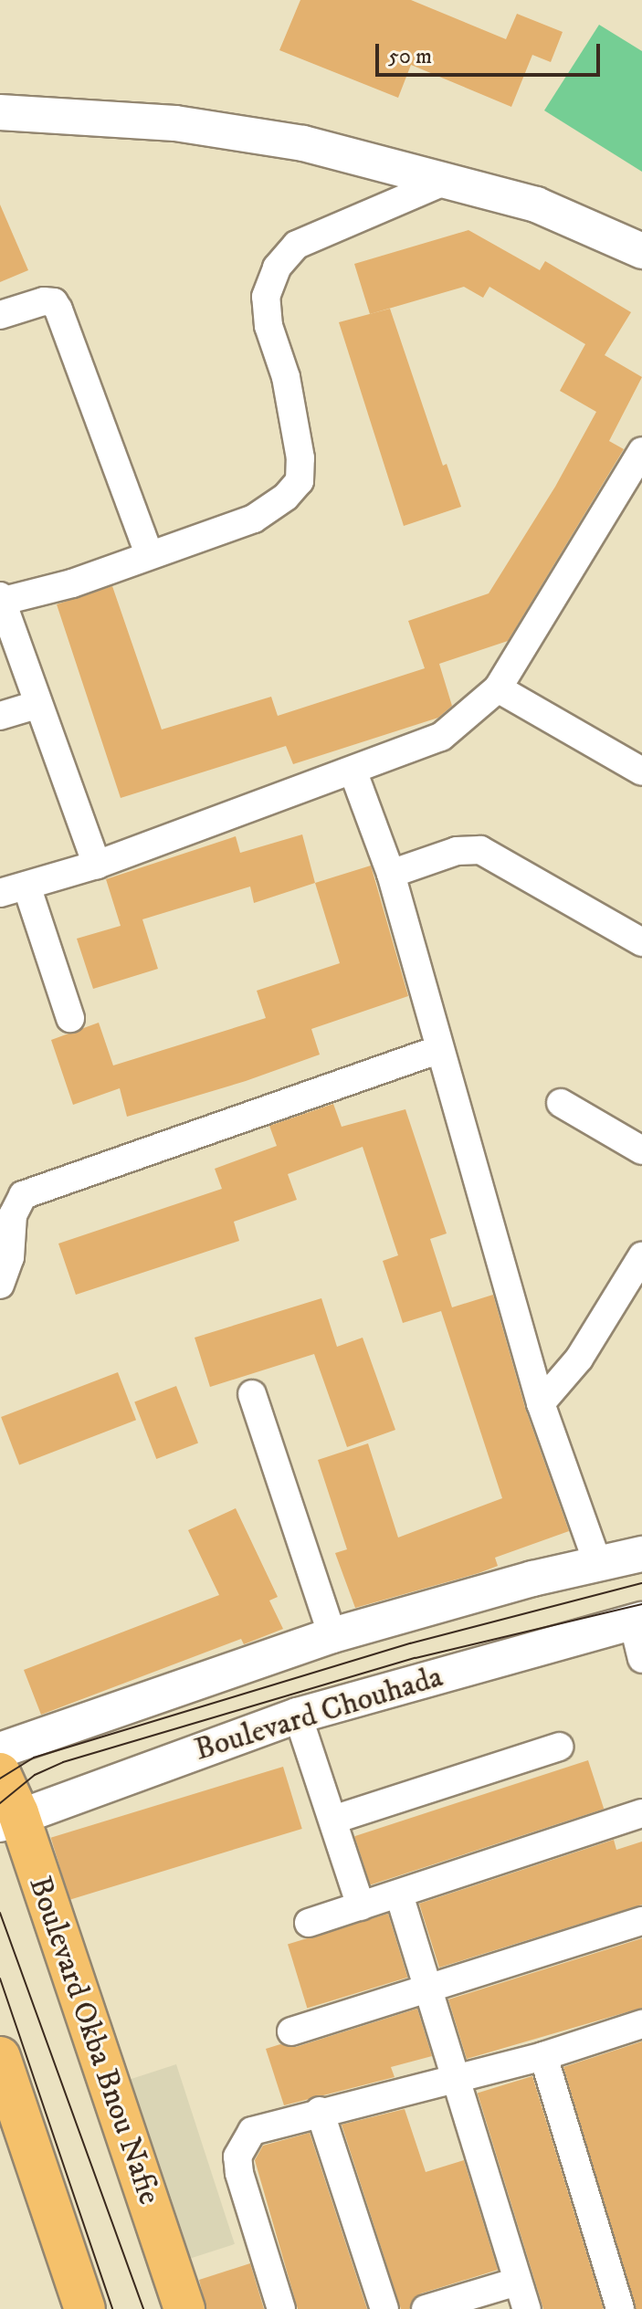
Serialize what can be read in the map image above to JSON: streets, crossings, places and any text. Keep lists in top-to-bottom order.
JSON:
{
  "streets": {
    "main road": ["Boulevard Okba Bnou Nafie"],
    "street": ["Boulevard Chouhada"]
  },
  "crossings": [
    ["Boulevard Chouhada", "Boulevard Okba Bnou Nafie"]
  ],
  "scale_bar": "50 m"
}
